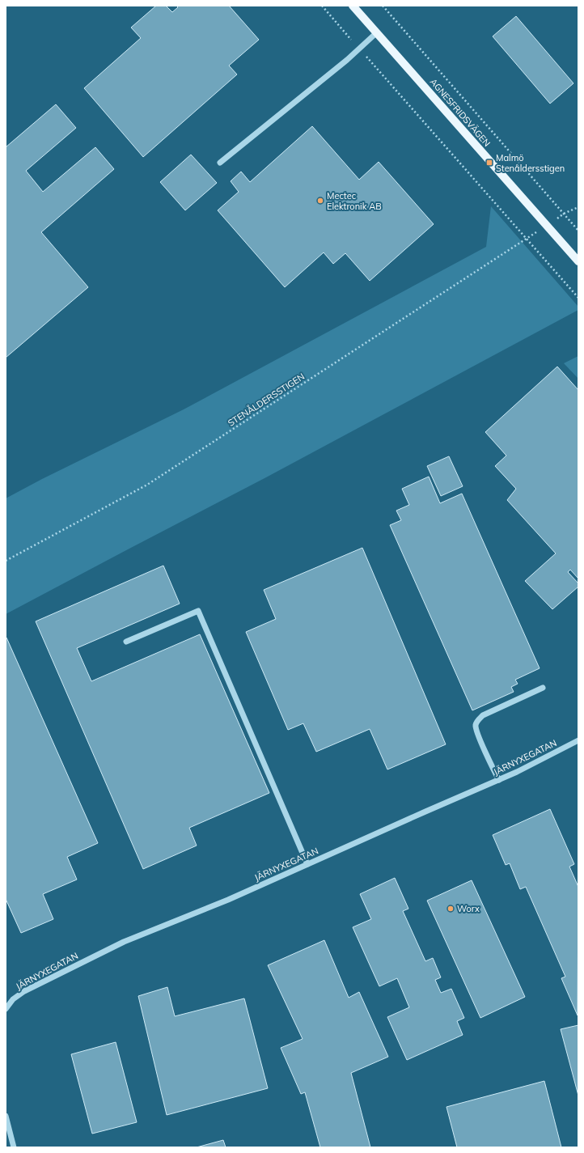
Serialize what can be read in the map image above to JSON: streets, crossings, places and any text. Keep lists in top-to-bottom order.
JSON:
{
  "streets": {
    "main road": ["AGNESFRIDSVÄGEN"],
    "street": ["JÄRNYXEGATAN"],
    "path": ["STENÅLDERSSTIGEN"]
  },
  "places": {
    "transit": ["Malmö Stenåldersstigen"],
    "other": ["Mectec Elektronik AB", "Worx"]
  }
}
